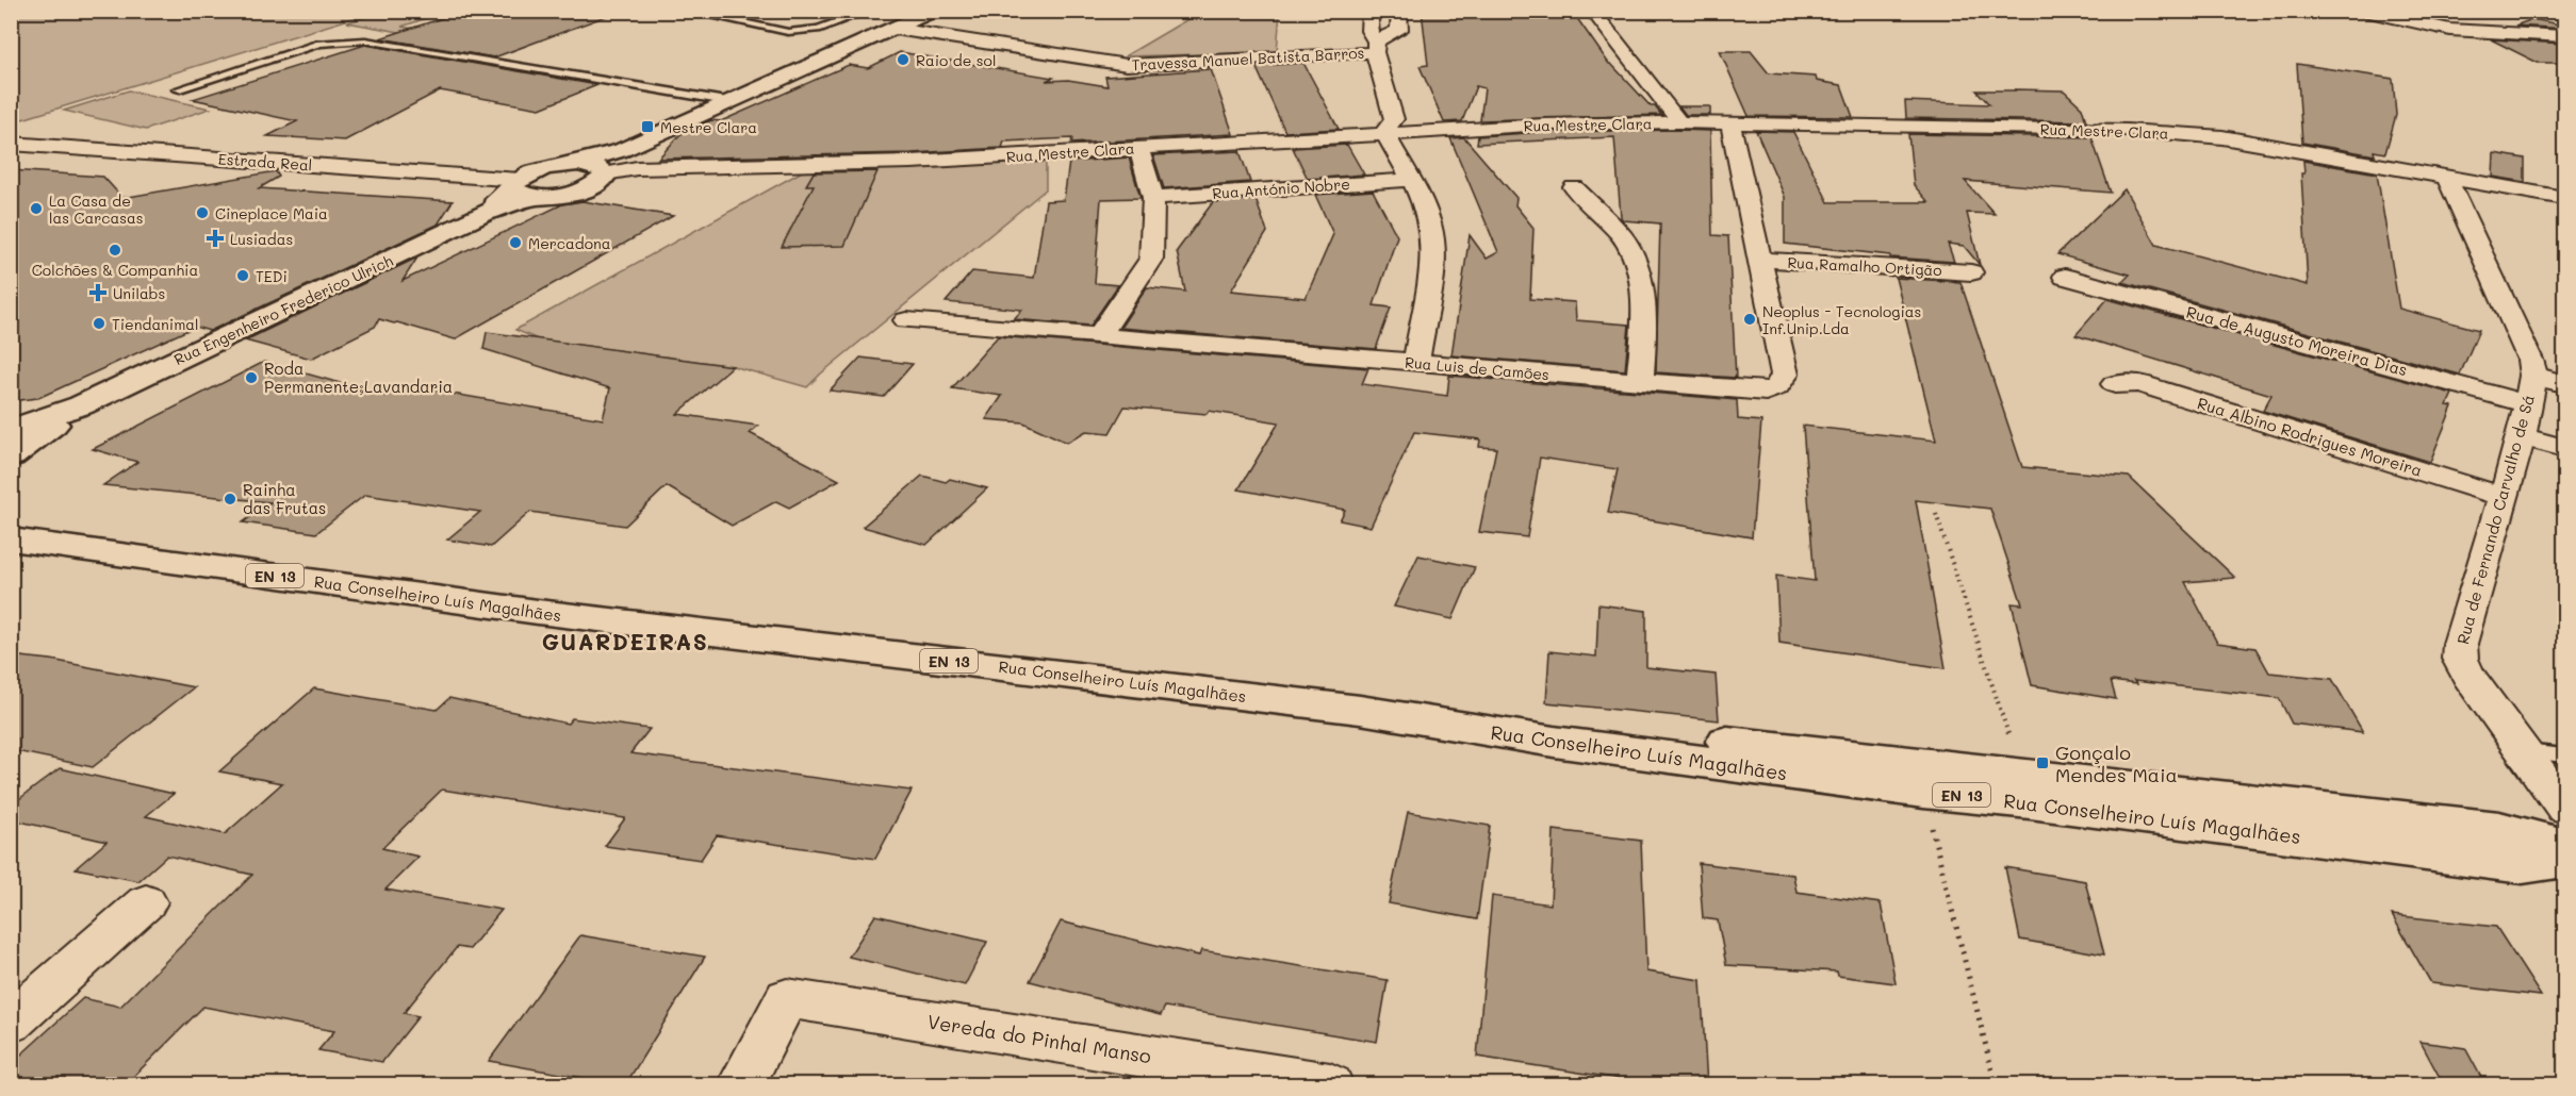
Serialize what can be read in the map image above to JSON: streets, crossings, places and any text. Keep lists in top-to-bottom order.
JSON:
{
  "streets": {
    "main road": ["Rua Engenheiro Frederico Ulrich", "EN 13", "Rua Conselheiro Luís Magalhães"],
    "street": [
      "Travessa Manuel Batista Barros",
      "Rua Mestre Clara",
      "Estrada Real",
      "Rua António Nobre",
      "Rua Ramalho Ortigão",
      "Rua de Augusto Moreira Dias",
      "Rua Luis de Camões",
      "Rua Albino Rodrigues Moreira",
      "Rua de Fernando Carvalho de Sá",
      "Vereda do Pinhal Manso"
    ]
  },
  "crossings": [
    ["Travessa Manuel Batista Barros", "Rua Engenheiro Frederico Ulrich"],
    ["Rua Mestre Clara", "Rua Engenheiro Frederico Ulrich"],
    ["Rua Mestre Clara", "Rua Luis de Camões"],
    ["Rua Mestre Clara", "Rua de Fernando Carvalho de Sá"],
    ["Estrada Real", "Rua Engenheiro Frederico Ulrich"],
    ["Rua Ramalho Ortigão", "Rua Luis de Camões"],
    ["Rua de Augusto Moreira Dias", "Rua de Fernando Carvalho de Sá"],
    ["Rua Albino Rodrigues Moreira", "Rua de Fernando Carvalho de Sá"]
  ],
  "districts": ["GUARDEIRAS"],
  "places": {
    "other": [
      "Raio de sol",
      "La Casa de las Carcasas",
      "Cineplace Maia",
      "Mercadona",
      "Colchões & Companhia",
      "TEDi",
      "Neoplus - Tecnologias Inf.Unip.Lda",
      "Tiendanimal",
      "Roda Permanente;Lavandaria",
      "Rainha das Frutas"
    ],
    "transit": ["Mestre Clara", "Gonçalo Mendes Maia"],
    "health": ["Lusiadas", "Unilabs"]
  }
}
